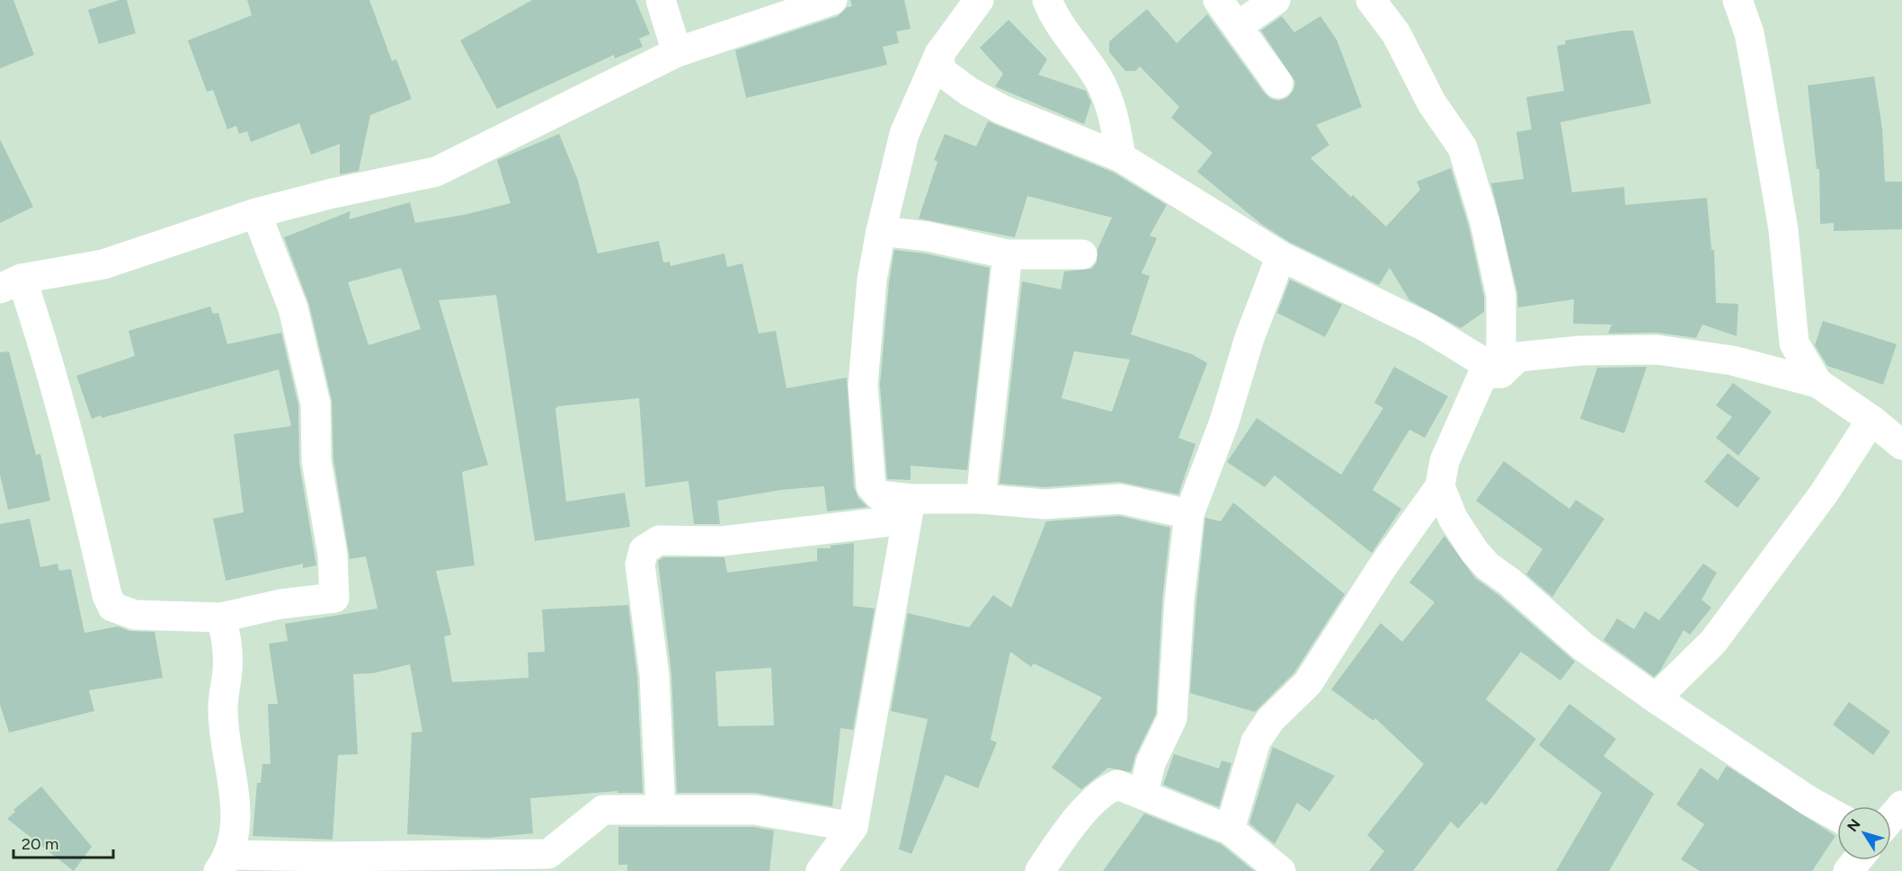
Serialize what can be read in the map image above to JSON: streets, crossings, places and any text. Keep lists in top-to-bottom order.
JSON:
{
  "scale_bar": "20 m",
  "north": "top left"
}
